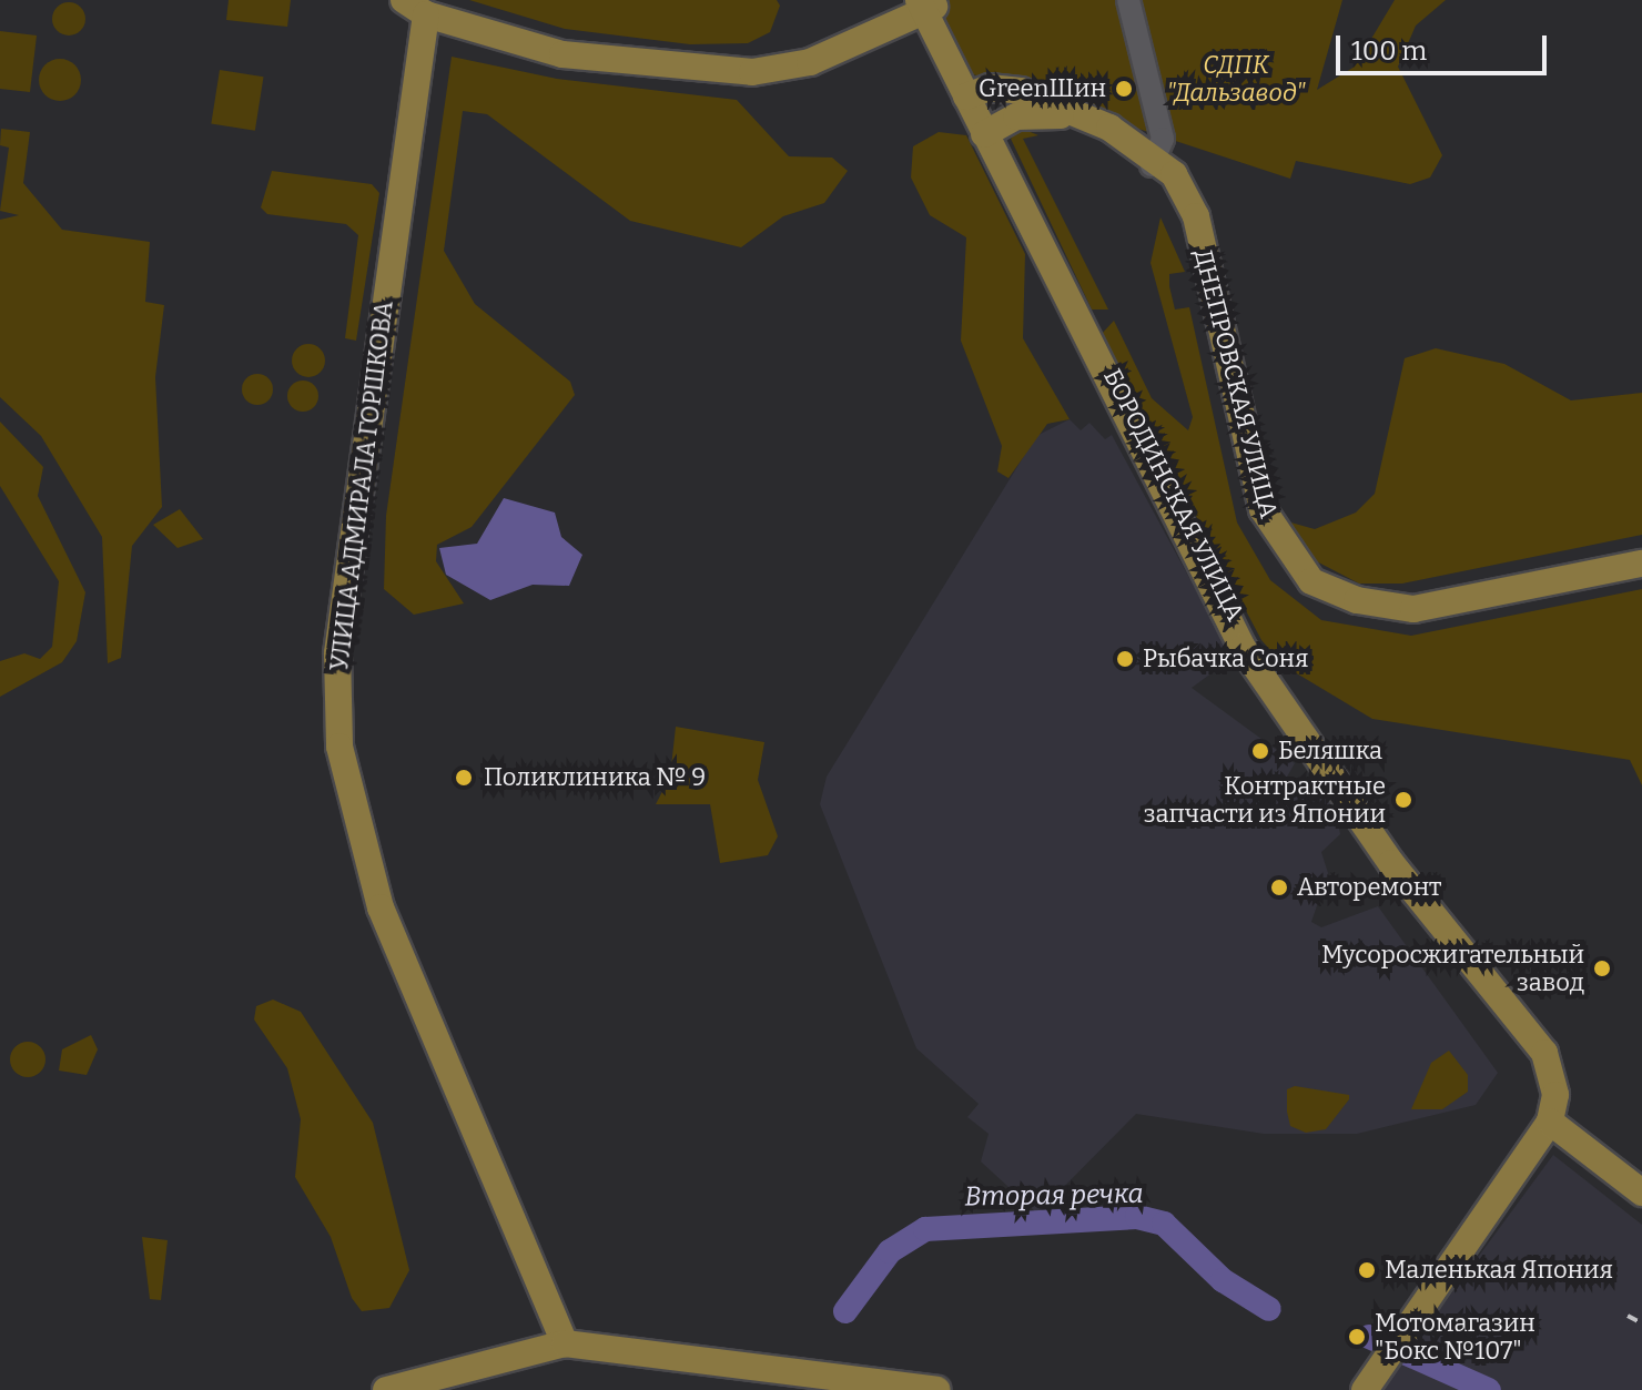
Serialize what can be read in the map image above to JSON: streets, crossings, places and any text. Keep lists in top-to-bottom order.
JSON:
{
  "streets": {
    "main road": ["ДНЕПРОВСКАЯ УЛИЦА", "УЛИЦА АДМИРАЛА ГОРШКОВА", "БОРОДИНСКАЯ УЛИЦА"]
  },
  "crossings": [
    ["ДНЕПРОВСКАЯ УЛИЦА", "БОРОДИНСКАЯ УЛИЦА"]
  ],
  "water": ["Вторая речка"],
  "parks": ["СДПК \"Дальзавод\""],
  "places": [
    "GreenШин",
    "Рыбачка Соня",
    "Беляшка",
    "Поликлиника № 9",
    "Контрактные запчасти из Японии",
    "Авторемонт",
    "Мусоросжигательный завод",
    "Маленькая Япония",
    "Мотомагазин \"Бокс №107\""
  ],
  "scale_bar": "100 m"
}
